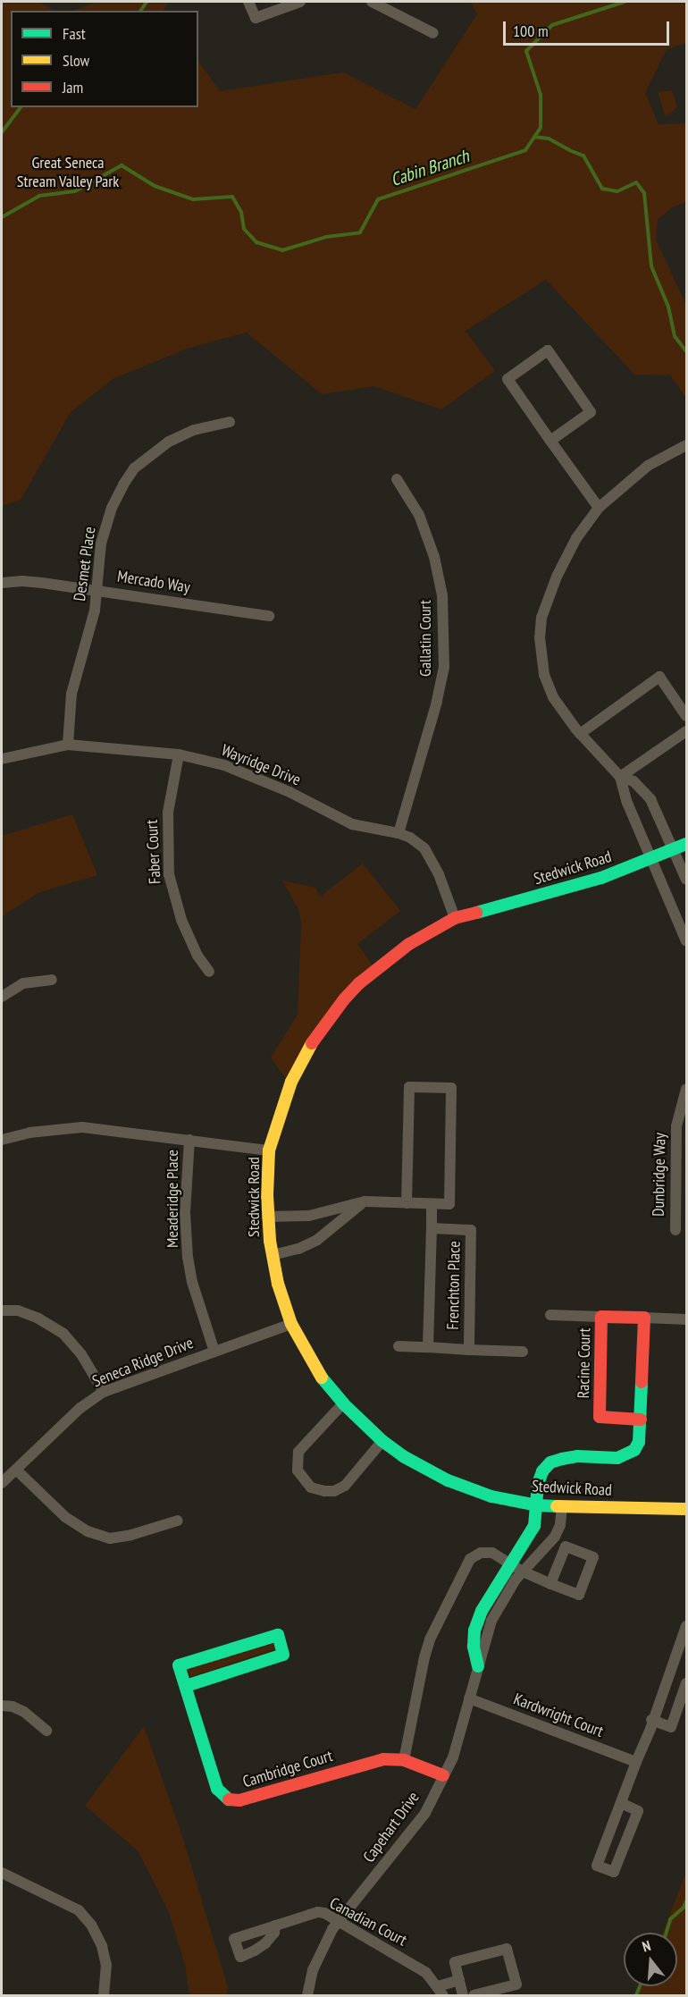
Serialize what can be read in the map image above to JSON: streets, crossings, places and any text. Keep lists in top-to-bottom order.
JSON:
{
  "streets": {
    "street": [
      "Desmet Place",
      "Mercado Way",
      "Gallatin Court",
      "Wayridge Drive",
      "Faber Court",
      "Stedwick Road",
      "Dunbridge Way",
      "Meaderidge Place",
      "Frenchton Place",
      "Seneca Ridge Drive",
      "Racine Court",
      "Kardwright Court",
      "Cambridge Court",
      "Capehart Drive",
      "Canadian Court"
    ]
  },
  "crossings": [
    ["Desmet Place", "Mercado Way"],
    ["Desmet Place", "Wayridge Drive"],
    ["Gallatin Court", "Wayridge Drive"],
    ["Wayridge Drive", "Faber Court"],
    ["Wayridge Drive", "Stedwick Road"],
    ["Stedwick Road", "Seneca Ridge Drive"],
    ["Stedwick Road", "Capehart Drive"],
    ["Meaderidge Place", "Seneca Ridge Drive"],
    ["Kardwright Court", "Capehart Drive"],
    ["Cambridge Court", "Capehart Drive"],
    ["Capehart Drive", "Canadian Court"]
  ],
  "water": ["Cabin Branch"],
  "parks": ["Great Seneca Stream Valley Park"],
  "legend": ["Fast", "Slow", "Jam"],
  "scale_bar": "100 m",
  "north": "top"
}
